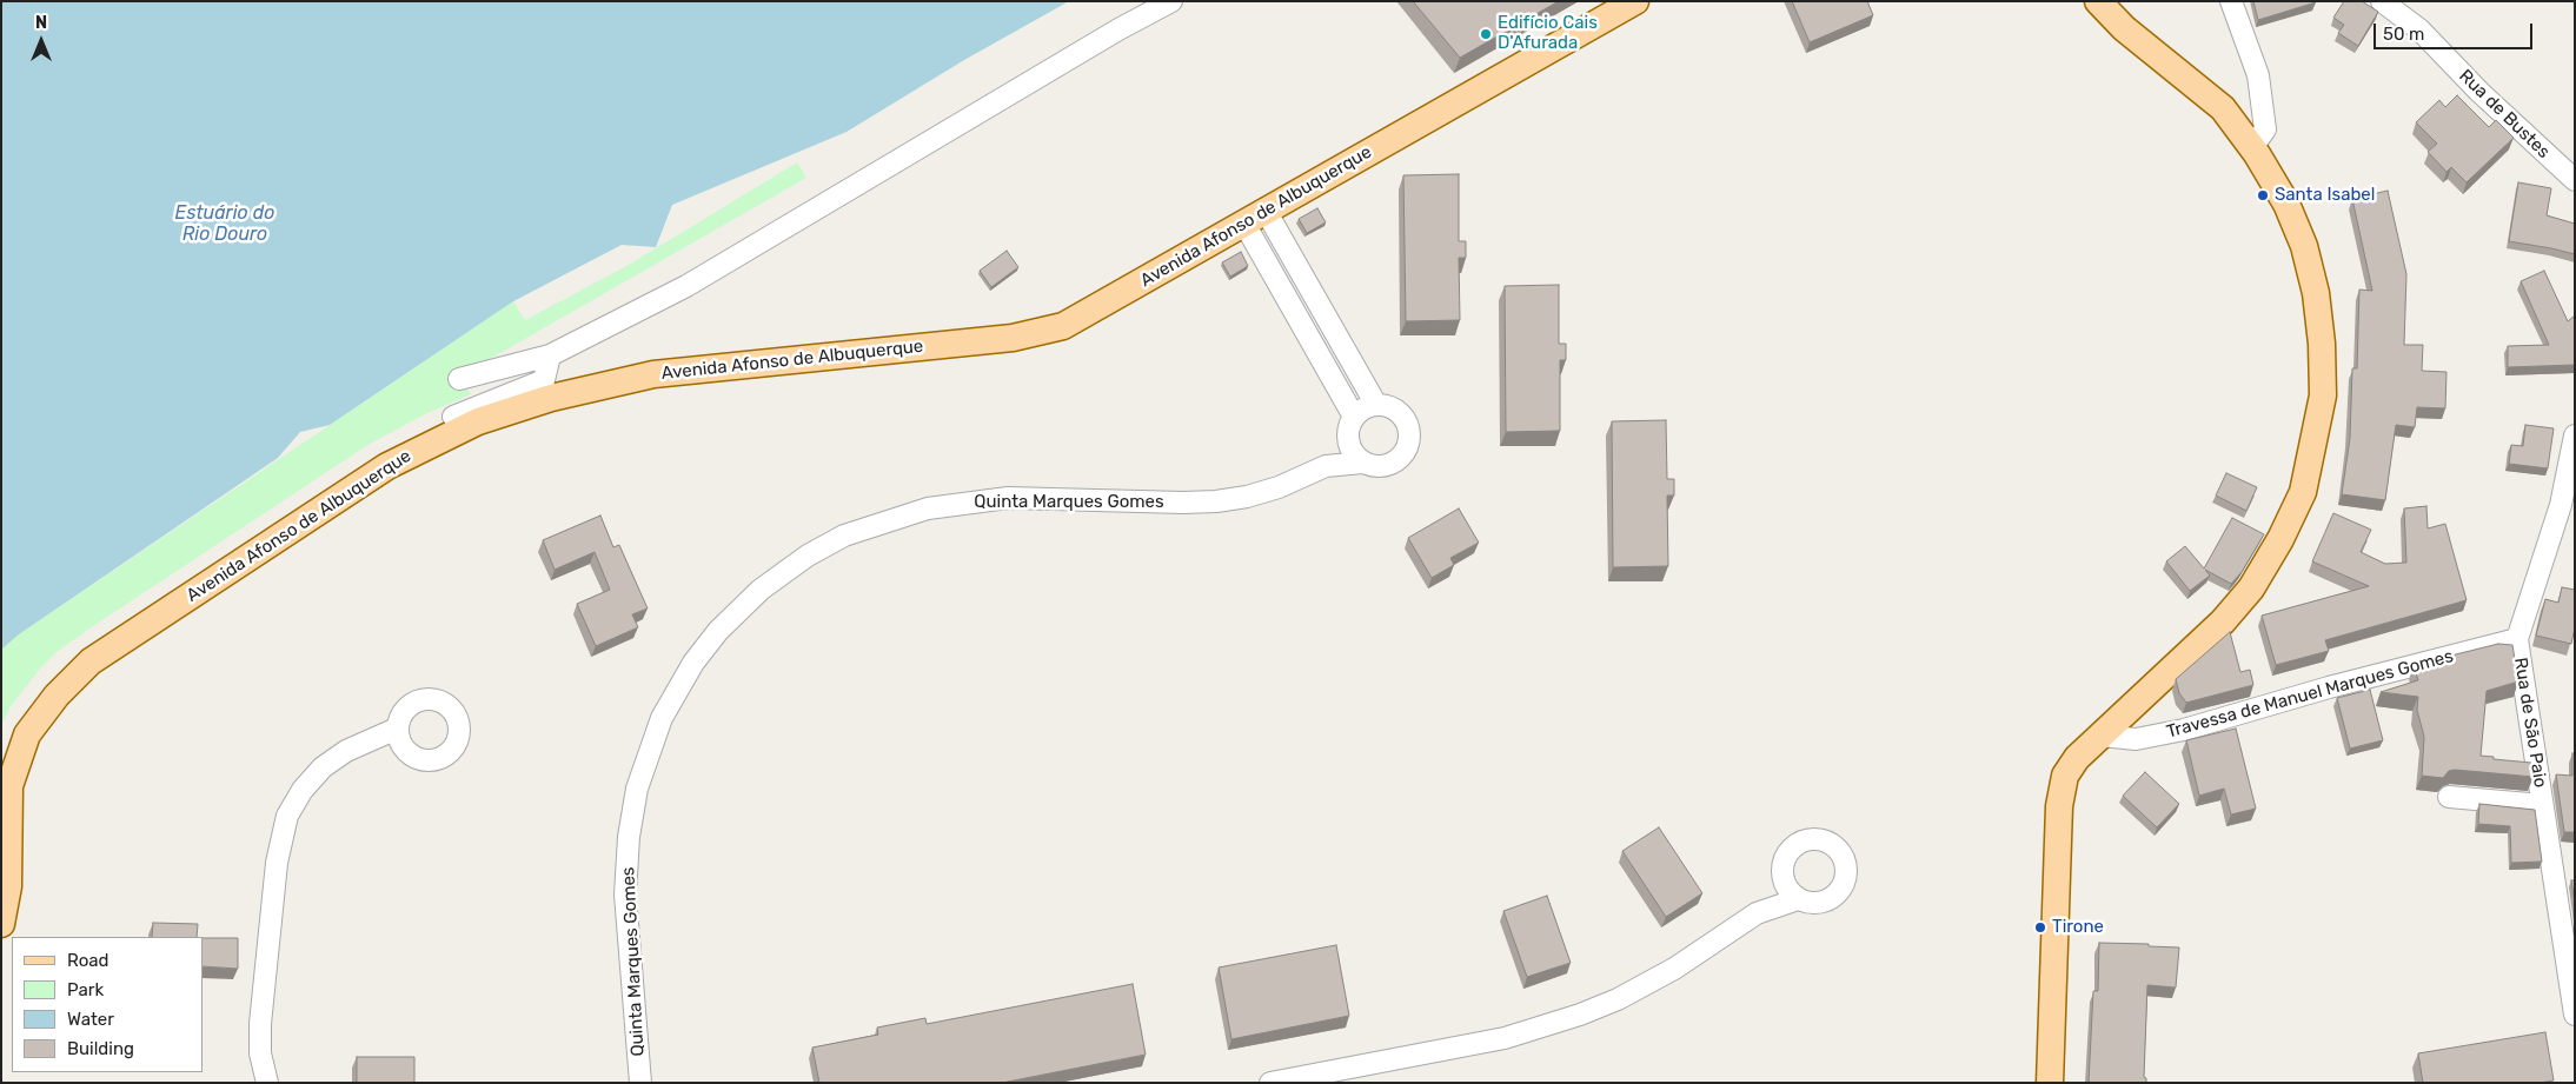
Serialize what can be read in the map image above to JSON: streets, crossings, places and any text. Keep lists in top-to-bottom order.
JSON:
{
  "streets": {
    "main road": ["Avenida Afonso de Albuquerque"],
    "street": [
      "Rua de Bustes",
      "Quinta Marques Gomes",
      "Travessa de Manuel Marques Gomes",
      "Rua de São Paio"
    ]
  },
  "crossings": [
    ["Travessa de Manuel Marques Gomes", "Rua de São Paio"]
  ],
  "water": ["Estuário do Rio Douro"],
  "places": ["Edifício Cais D'Afurada", "Santa Isabel", "Tirone"],
  "legend": [
    "Road",
    "Park",
    "Water",
    "Building"
  ],
  "scale_bar": "50 m",
  "north": "top"
}
